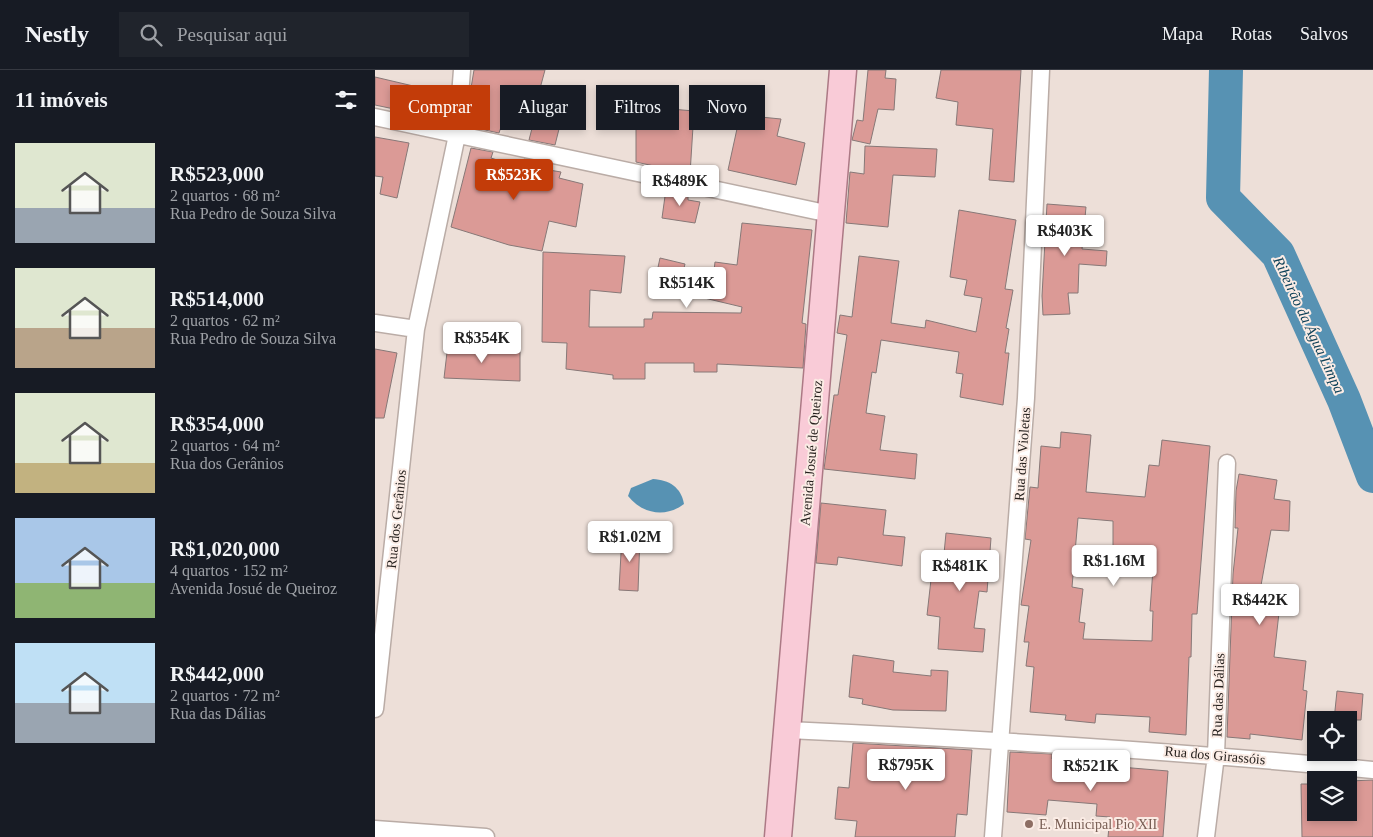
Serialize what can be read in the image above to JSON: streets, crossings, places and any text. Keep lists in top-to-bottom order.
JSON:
{
  "streets": {
    "main road": ["Avenida Josué de Queiroz"],
    "street": [
      "Rua das Violetas",
      "Rua dos Gerânios",
      "Rua das Dálias",
      "Rua dos Girassóis"
    ]
  },
  "crossings": [
    ["Avenida Josué de Queiroz", "Rua dos Girassóis"],
    ["Rua das Violetas", "Rua dos Girassóis"],
    ["Rua das Dálias", "Rua dos Girassóis"]
  ],
  "water": ["Ribeirão da Água Limpa"],
  "places": ["E. Municipal Pio XII"],
  "page": {
    "header": "Nestly",
    "search": "Pesquisar aqui",
    "nav": ["Mapa", "Rotas", "Salvos"],
    "heading": "11 imóveis",
    "chip": [
      "Comprar",
      "Alugar",
      "Filtros",
      "Novo"
    ],
    "list": [
      {
        "name": "R$523,000",
        "note": "2 quartos · 68 m² · Rua Pedro de Souza Silva"
      },
      {
        "name": "R$514,000",
        "note": "2 quartos · 62 m² · Rua Pedro de Souza Silva"
      },
      {
        "name": "R$354,000",
        "note": "2 quartos · 64 m² · Rua dos Gerânios"
      },
      {
        "name": "R$1,020,000",
        "note": "4 quartos · 152 m² · Avenida Josué de Queiroz"
      },
      {
        "name": "R$442,000",
        "note": "2 quartos · 72 m² · Rua das Dálias"
      }
    ],
    "price": [
      "R$523K",
      "R$489K",
      "R$403K",
      "R$514K",
      "R$354K",
      "R$1.02M",
      "R$1.16M",
      "R$481K",
      "R$442K",
      "R$795K",
      "R$521K"
    ]
  }
}
